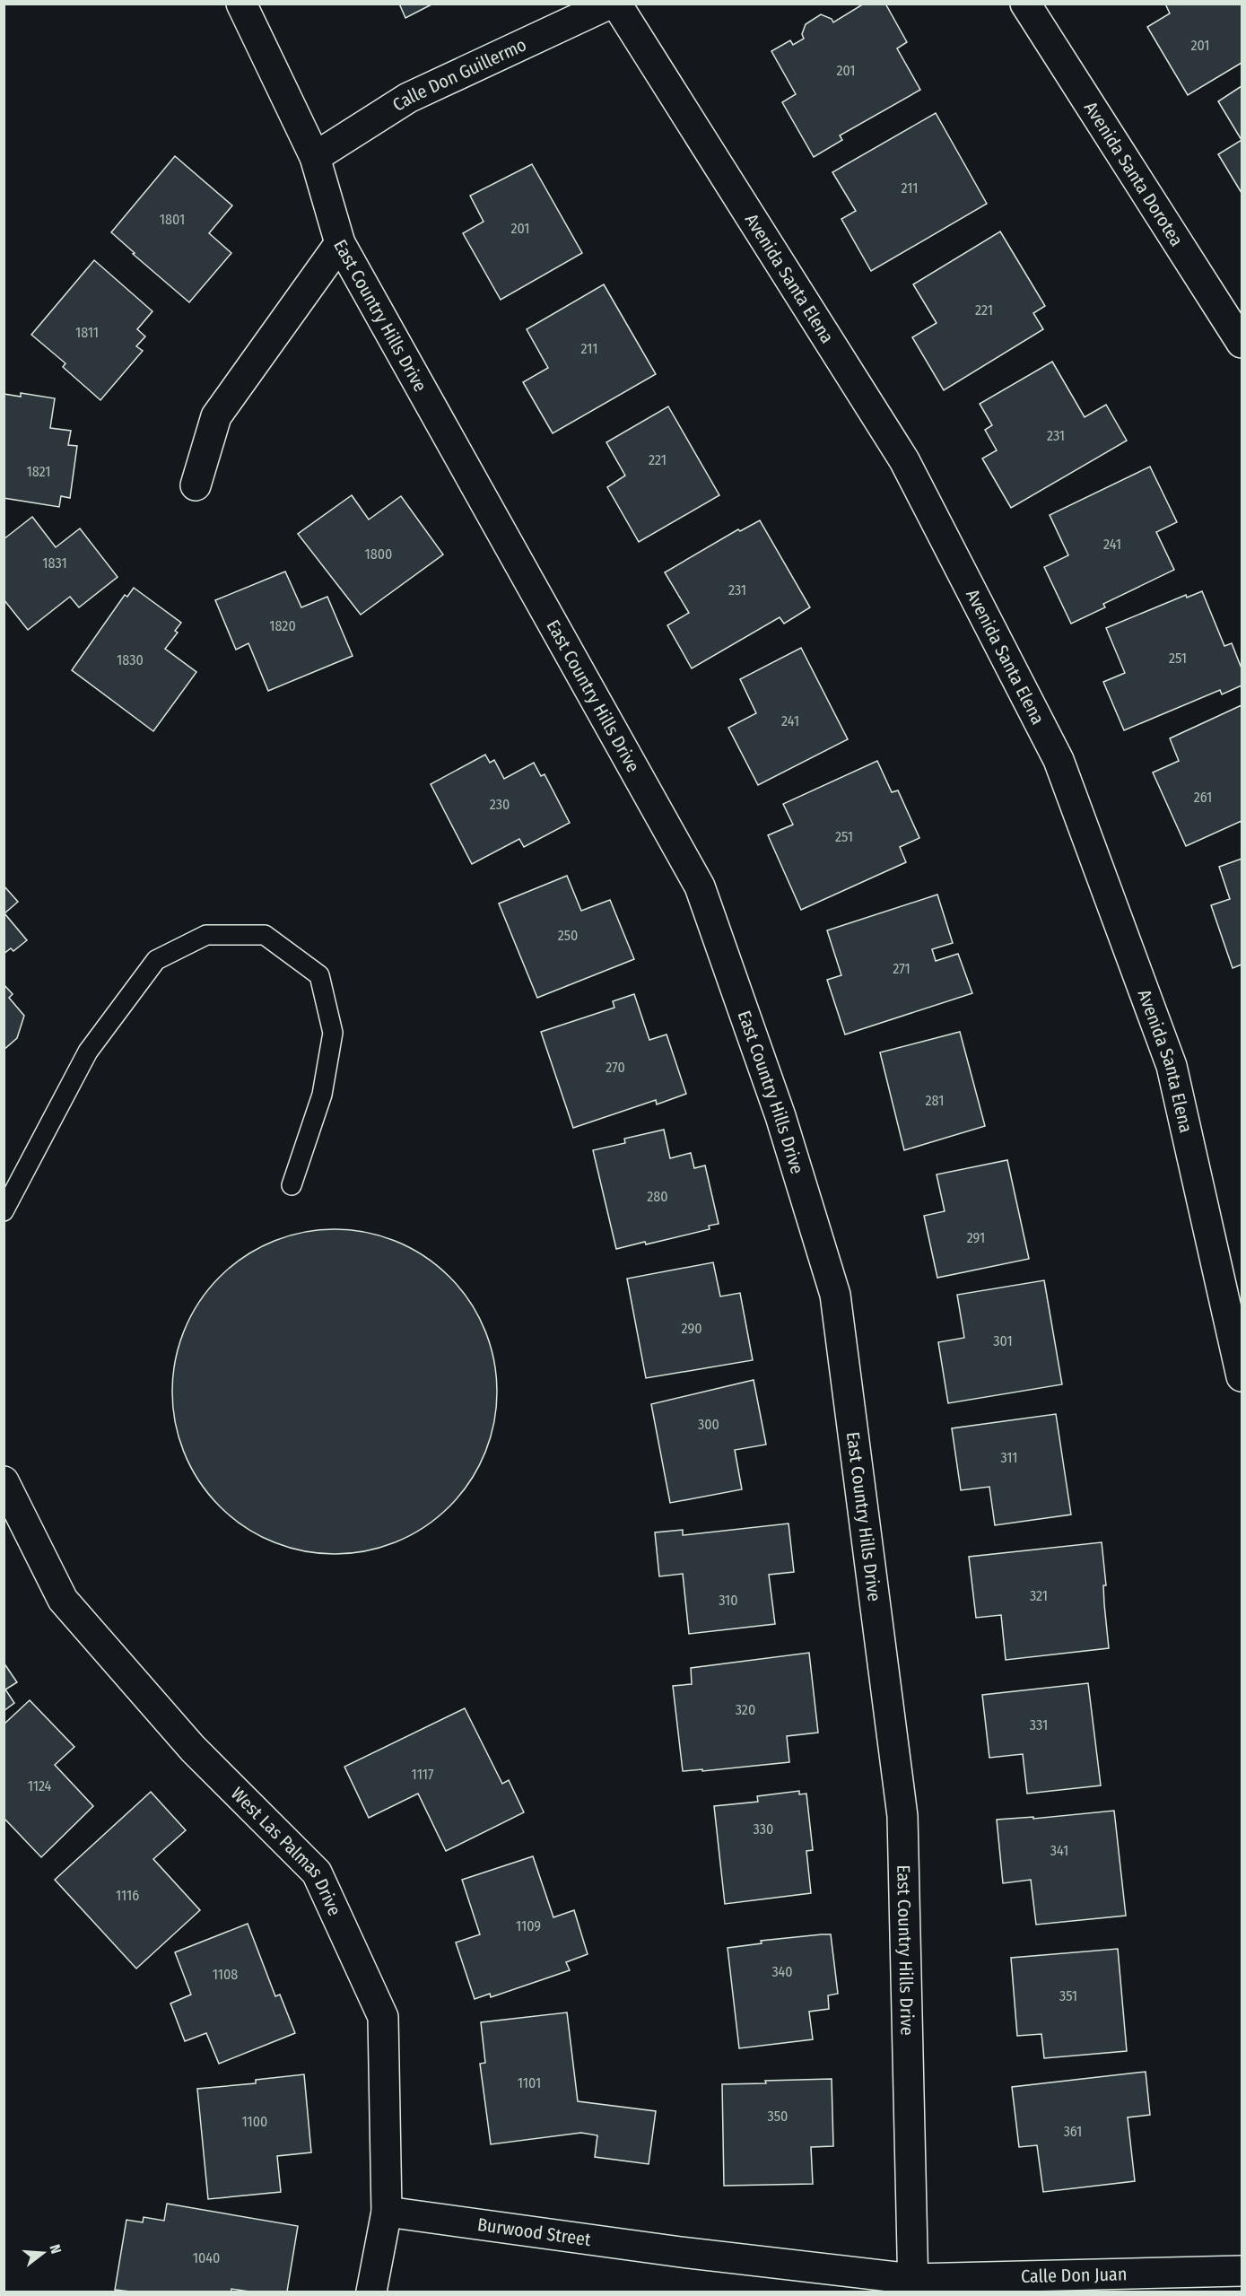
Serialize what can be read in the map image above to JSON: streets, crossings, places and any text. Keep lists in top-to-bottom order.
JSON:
{
  "streets": {
    "street": [
      "Calle Don Guillermo",
      "Avenida Santa Dorotea",
      "Avenida Santa Elena",
      "East Country Hills Drive",
      "West Las Palmas Drive",
      "Burwood Street",
      "Calle Don Juan"
    ]
  },
  "crossings": [
    ["Calle Don Guillermo", "East Country Hills Drive"],
    ["East Country Hills Drive", "Calle Don Juan"],
    ["West Las Palmas Drive", "Burwood Street"],
    ["Burwood Street", "Calle Don Juan"]
  ],
  "house_numbers": [
    "201",
    "201",
    "211",
    "1801",
    "201",
    "221",
    "1811",
    "211",
    "231",
    "221",
    "1821",
    "241",
    "1800",
    "1831",
    "231",
    "1820",
    "251",
    "1830",
    "241",
    "261",
    "230",
    "251",
    "250",
    "271",
    "270",
    "281",
    "280",
    "291",
    "290",
    "301",
    "300",
    "311",
    "321",
    "310",
    "320",
    "331",
    "1117",
    "1124",
    "330",
    "341",
    "1116",
    "1109",
    "340",
    "1108",
    "351",
    "1101",
    "350",
    "1100",
    "361",
    "1040"
  ],
  "north": "right"
}
